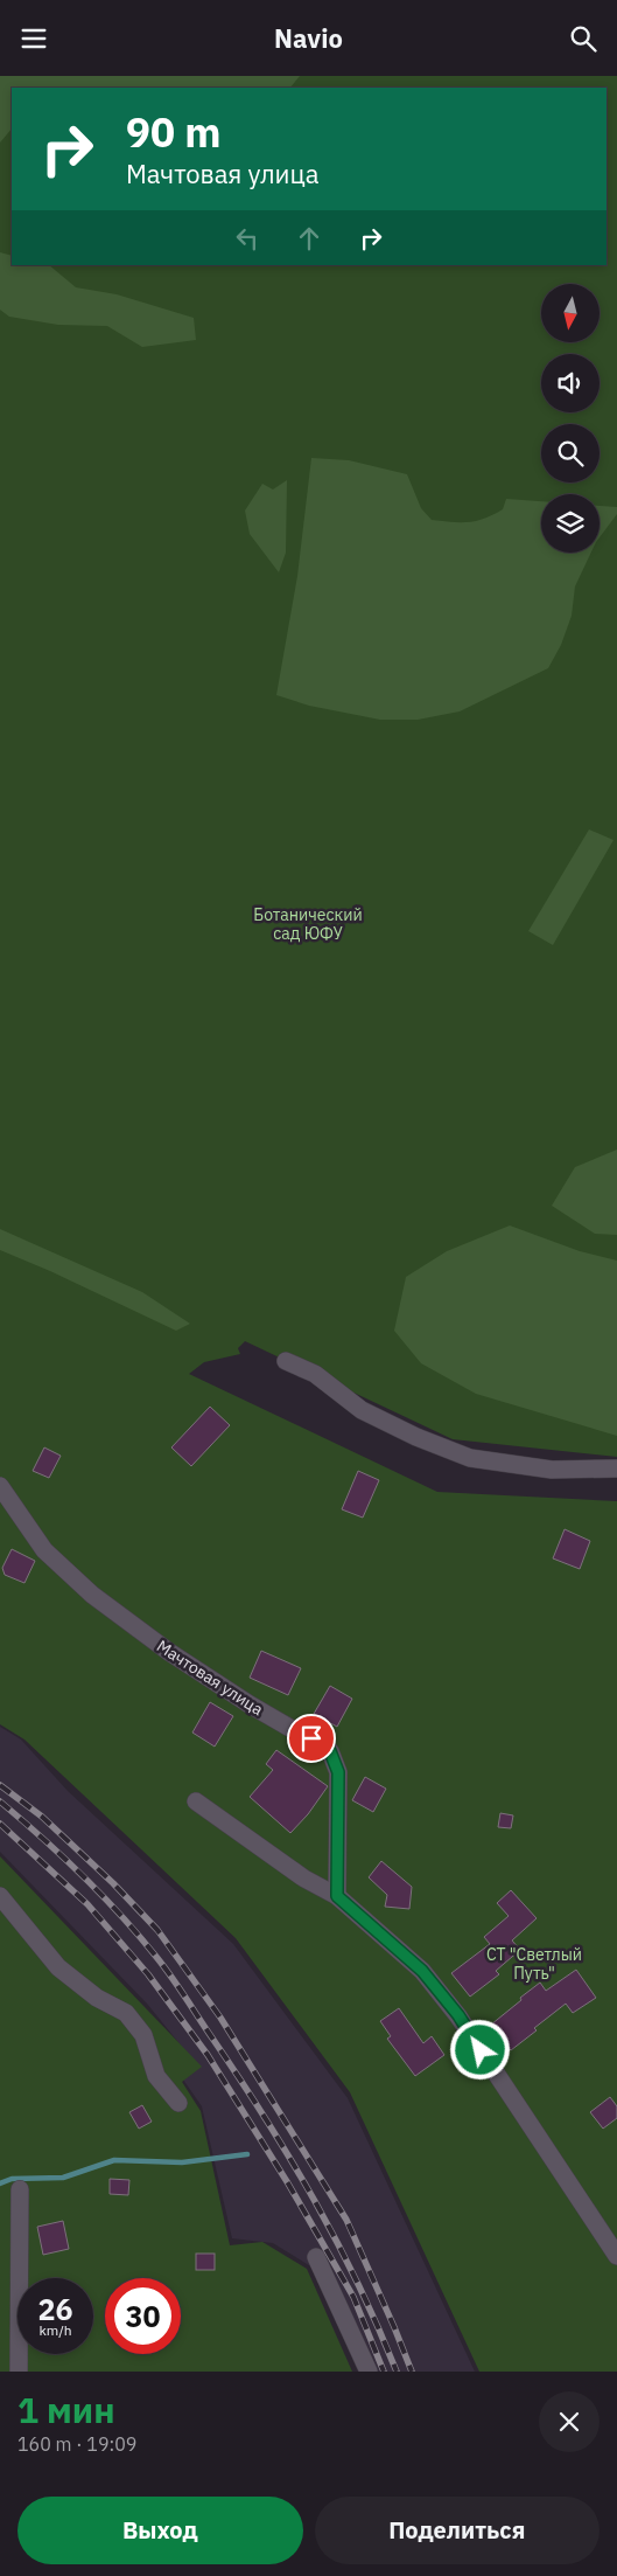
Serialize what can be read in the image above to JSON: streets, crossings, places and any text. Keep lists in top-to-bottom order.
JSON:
{
  "streets": {
    "street": ["Мачтовая улица"]
  },
  "parks": ["Ботанический сад ЮФУ", "СТ \"Светлый Путь\""],
  "north": "bottom",
  "page": {
    "header": "Navio",
    "turn": ["90 m", "Мачтовая улица"],
    "speed": "26 km/h",
    "limit": "30",
    "heading": ["1 мин", "160 m · 19:09"],
    "buttons": ["Выход", "Поделиться"]
  }
}
